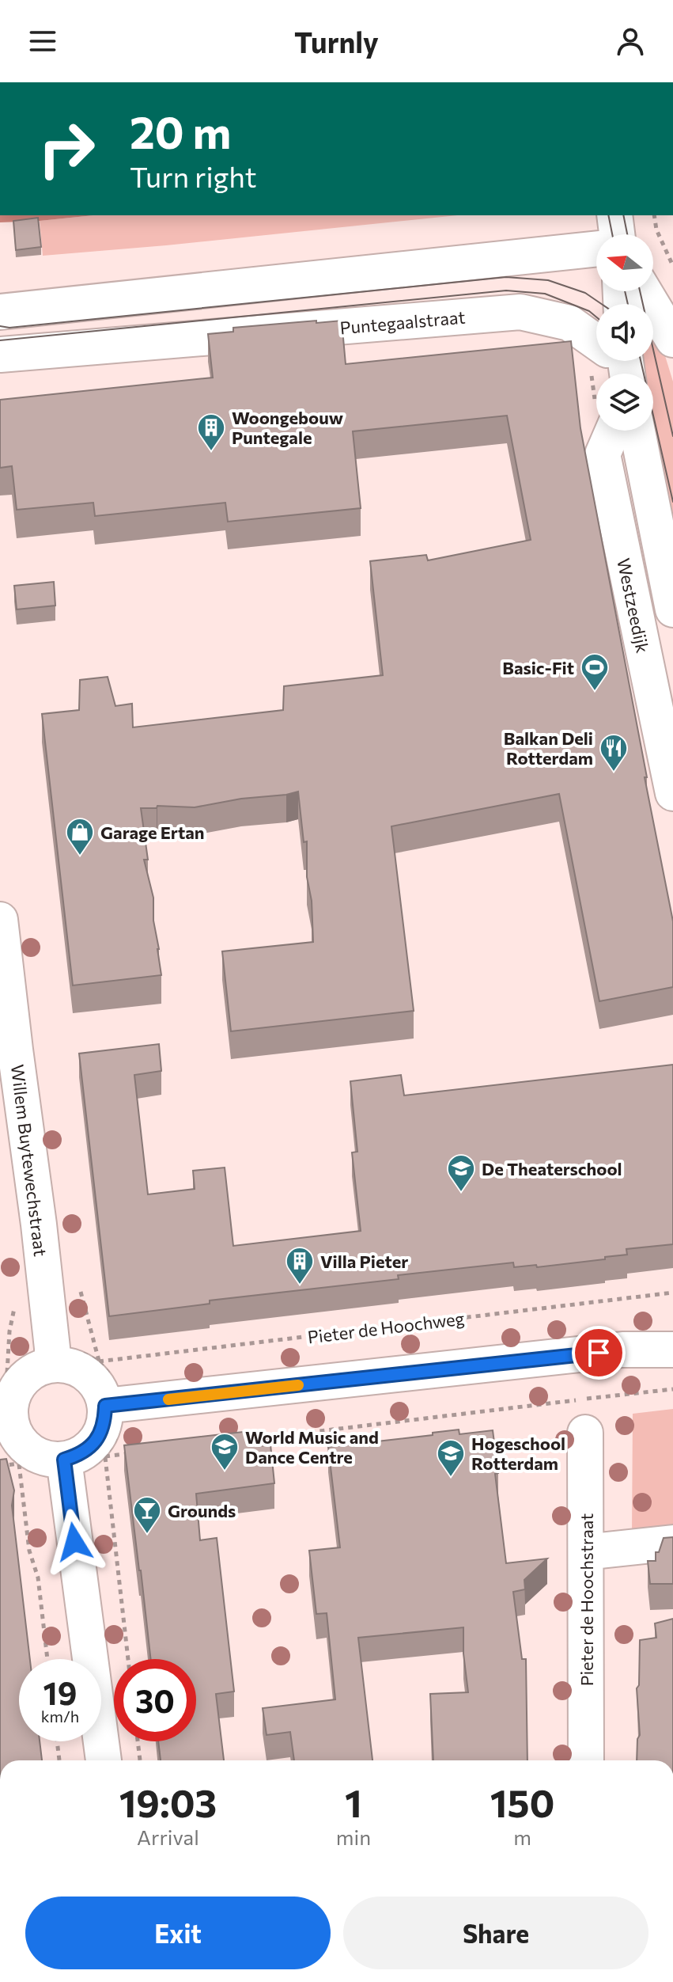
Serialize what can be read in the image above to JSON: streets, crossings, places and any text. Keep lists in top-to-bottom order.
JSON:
{
  "streets": {
    "street": [
      "Puntegaalstraat",
      "Westzeedijk",
      "Willem Buytewechstraat",
      "Pieter de Hoochstraat"
    ],
    "path": ["Pieter de Hoochweg"]
  },
  "places": {
    "building": ["Woongebouw Puntegale", "Villa Pieter"],
    "sports": ["Basic-Fit"],
    "restaurant": ["Balkan Deli Rotterdam"],
    "shop": ["Garage Ertan"],
    "school or university": ["De Theaterschool", "World Music and Dance Centre", "Hogeschool Rotterdam"],
    "bar": ["Grounds"]
  },
  "north": "left",
  "page": {
    "header": "Turnly",
    "turn": ["20 m", "Turn right"],
    "speed": "19 km/h",
    "limit": "30",
    "eta": [
      "19:03",
      "Arrival",
      "1",
      "min",
      "150",
      "m"
    ],
    "buttons": ["Exit", "Share"]
  }
}
